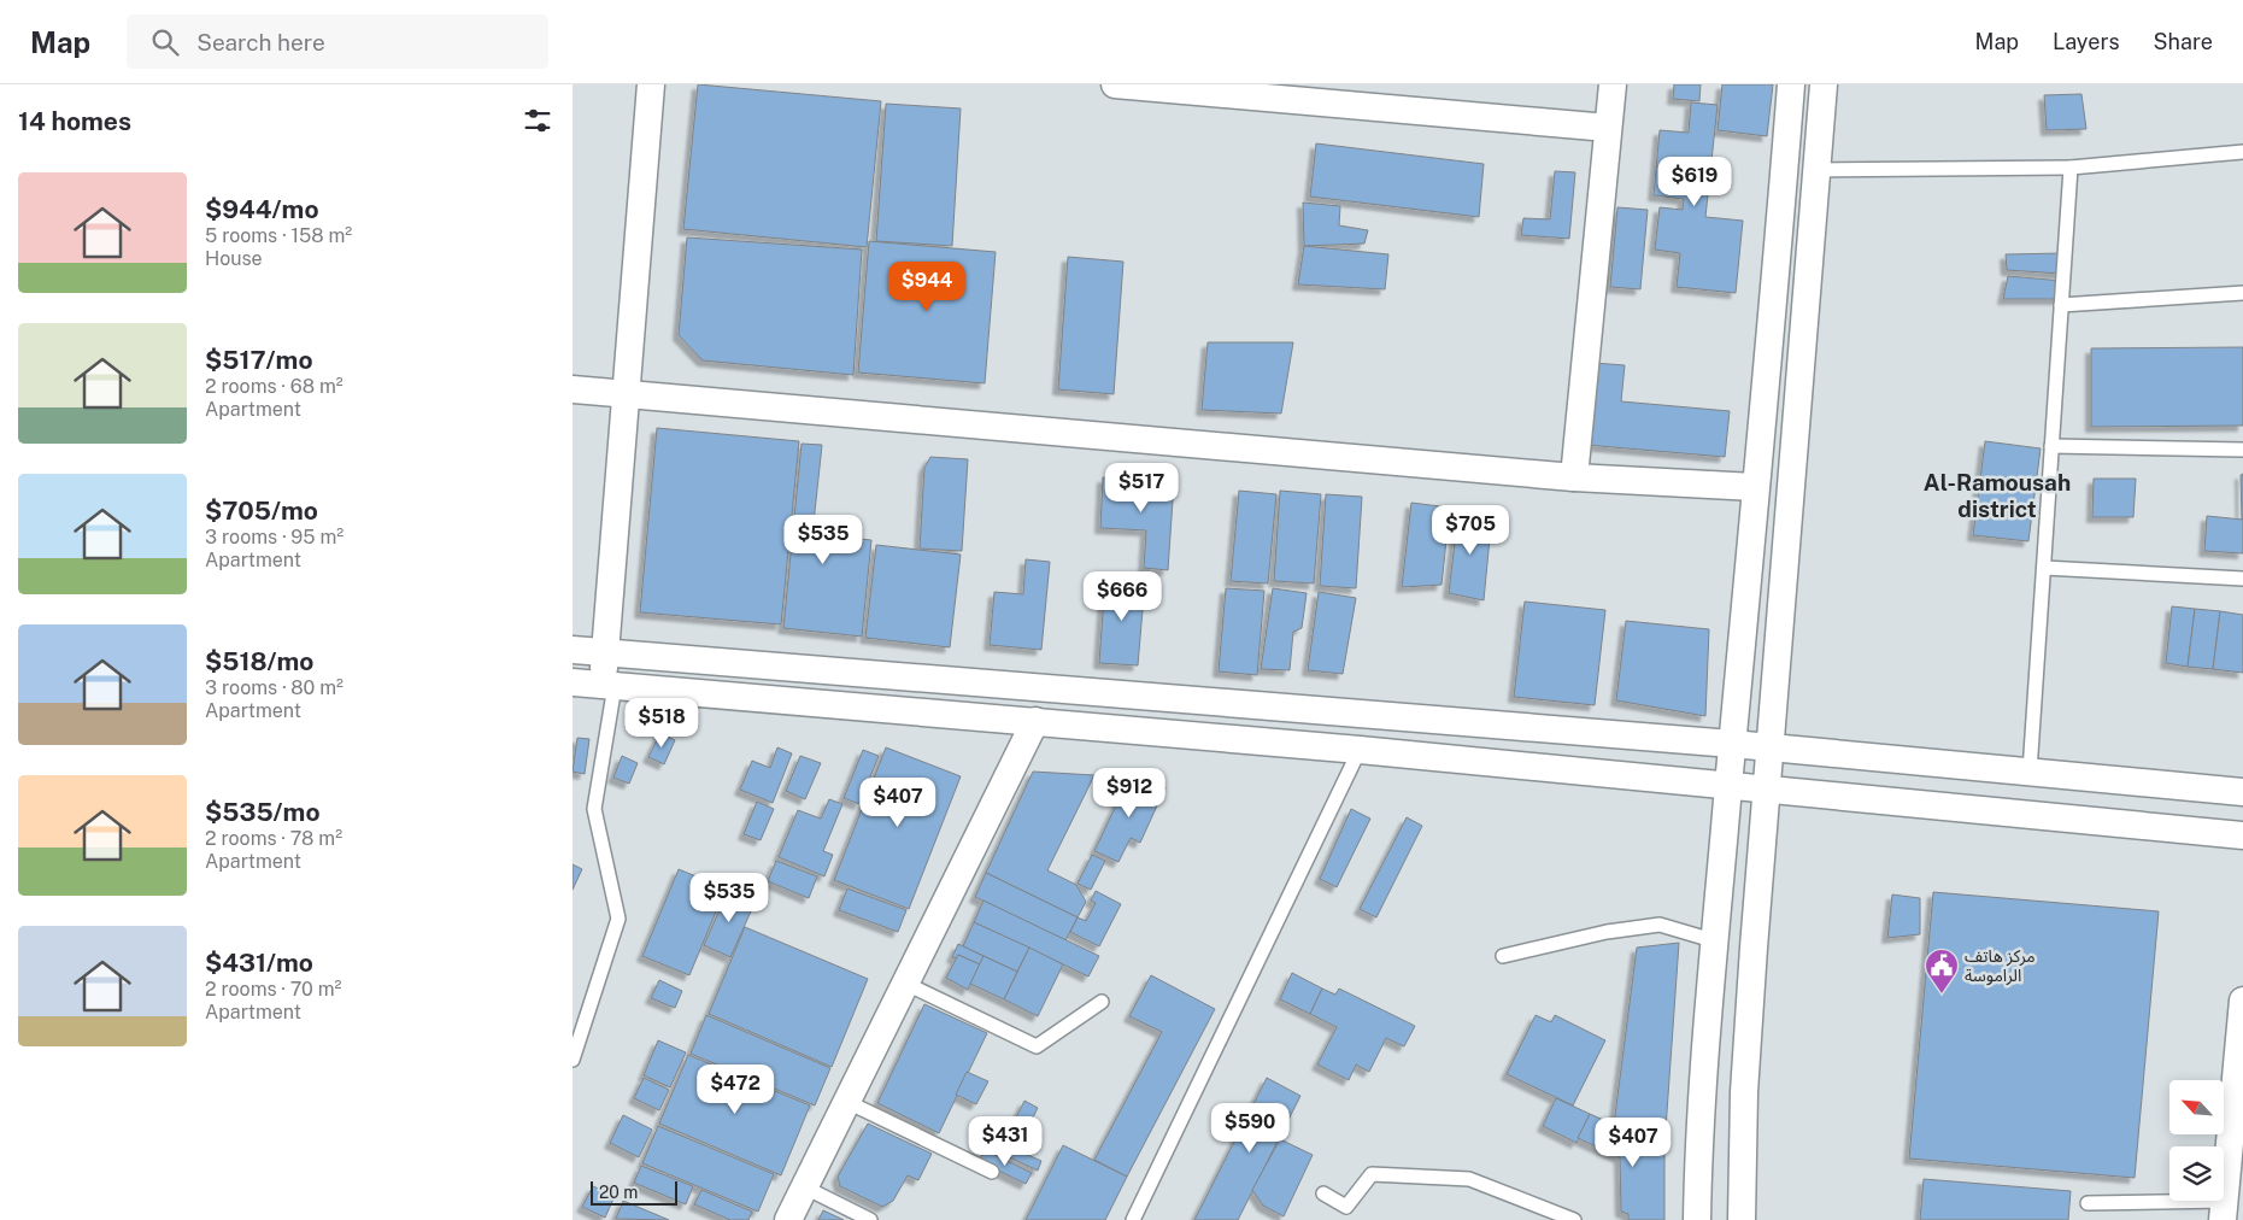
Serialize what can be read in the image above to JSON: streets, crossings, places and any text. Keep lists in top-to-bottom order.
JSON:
{
  "districts": ["Al-Ramousah district"],
  "places": {
    "public building": ["مركز هاتف الراموسة"]
  },
  "scale_bar": "20 m",
  "north": "top left",
  "page": {
    "header": "Map",
    "search": "Search here",
    "nav": ["Map", "Layers", "Share"],
    "heading": "14 homes",
    "list": [
      {
        "name": "$944/mo",
        "note": "5 rooms · 158 m² · House"
      },
      {
        "name": "$517/mo",
        "note": "2 rooms · 68 m² · Apartment"
      },
      {
        "name": "$705/mo",
        "note": "3 rooms · 95 m² · Apartment"
      },
      {
        "name": "$518/mo",
        "note": "3 rooms · 80 m² · Apartment"
      },
      {
        "name": "$535/mo",
        "note": "2 rooms · 78 m² · Apartment"
      },
      {
        "name": "$431/mo",
        "note": "2 rooms · 70 m² · Apartment"
      }
    ],
    "price": [
      "$619",
      "$944",
      "$517",
      "$705",
      "$535",
      "$666",
      "$518",
      "$912",
      "$407",
      "$535",
      "$472",
      "$590",
      "$431",
      "$407"
    ],
    "scale": "20 m"
  }
}
